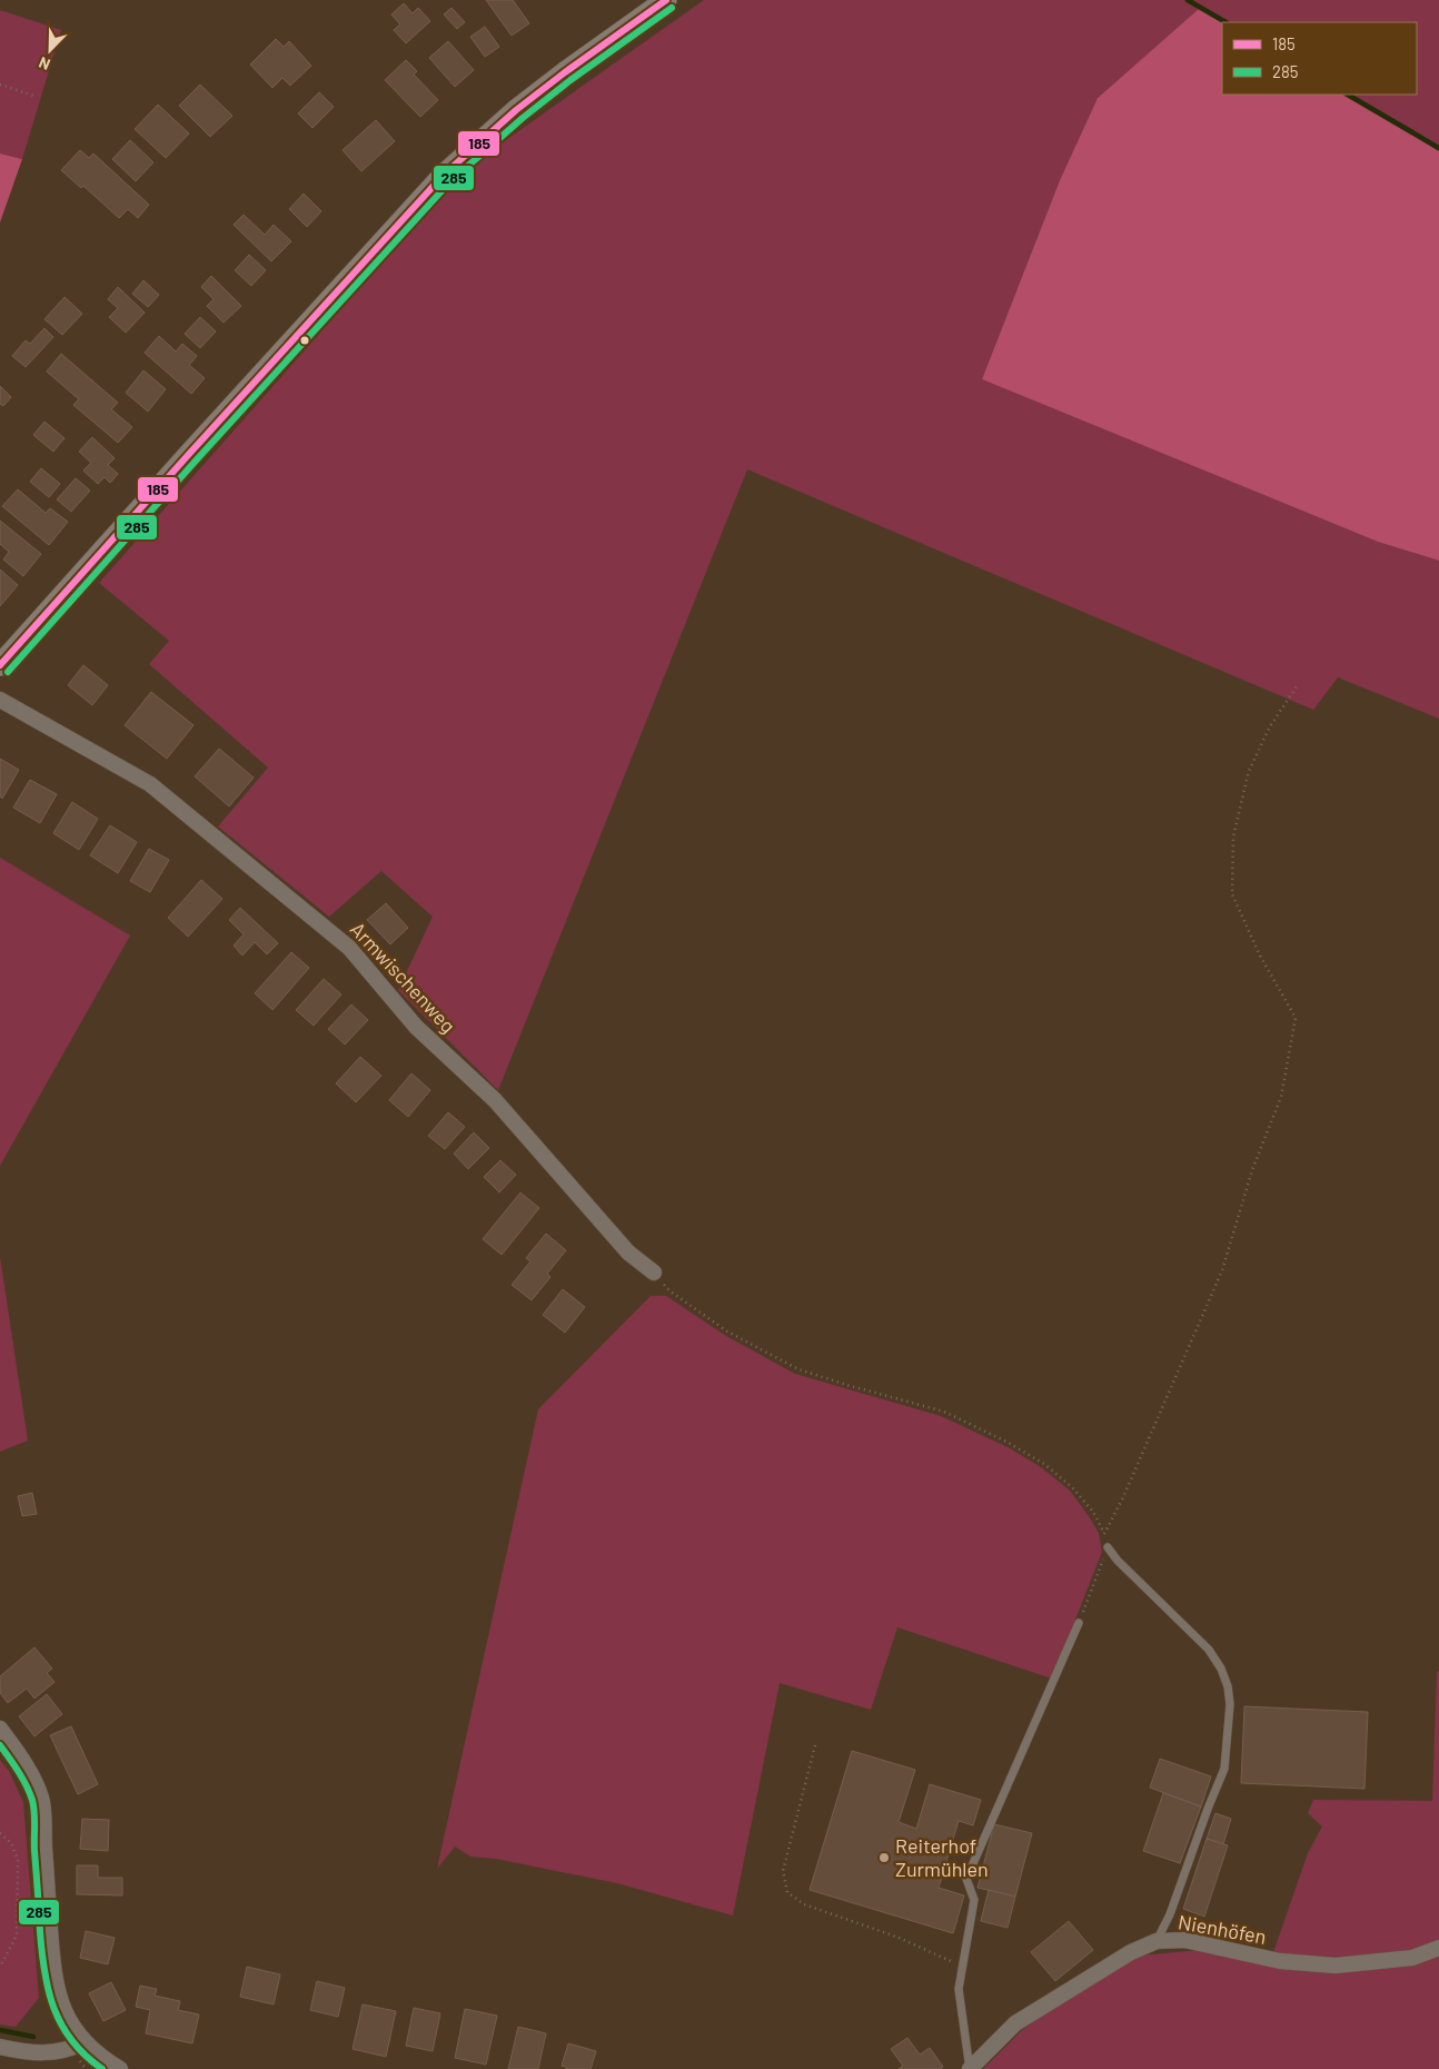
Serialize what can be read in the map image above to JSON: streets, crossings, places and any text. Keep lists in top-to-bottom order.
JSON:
{
  "streets": {
    "street": ["Armwischenweg", "Nienhöfen"]
  },
  "places": ["Reiterhof Zurmühlen"],
  "lines": ["transit line 185", "transit line 285"],
  "legend": ["185", "285"],
  "north": "bottom left"
}
